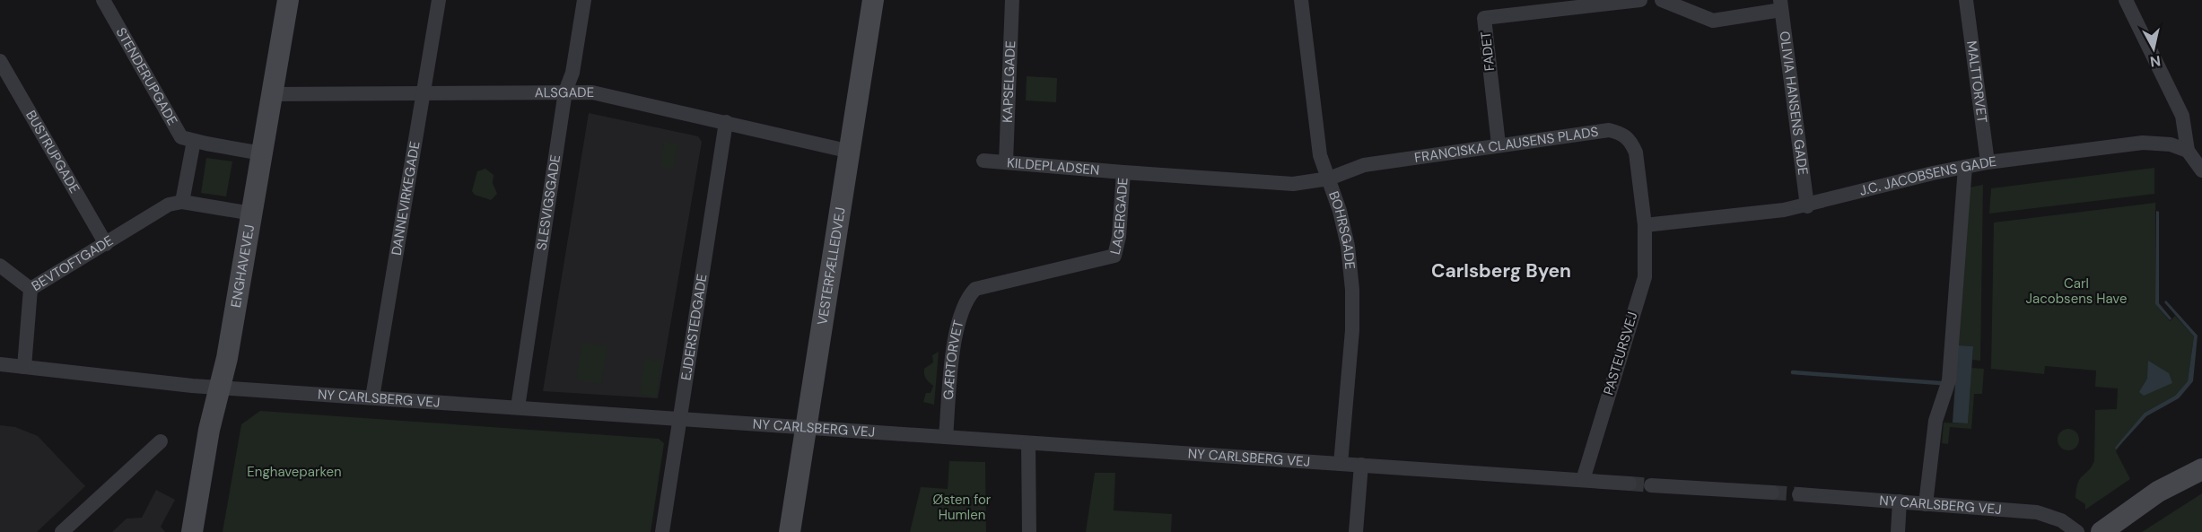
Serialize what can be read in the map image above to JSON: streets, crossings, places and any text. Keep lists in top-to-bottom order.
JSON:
{
  "streets": {
    "street": [
      "FADET",
      "STENDERUPGADE",
      "KAPSELGADE",
      "MALTTORVET",
      "ALSGADE",
      "OLIVIA HANSENS GADE",
      "FRANCISKA CLAUSENS PLADS",
      "BUSTRUPGADE",
      "KILDEPLADSEN",
      "J.C. JACOBSENS GADE",
      "DANNEVIRKEGADE",
      "SLESVIGSGADE",
      "LAGERGADE",
      "BOHRSGADE",
      "BEVTOFTGADE",
      "ENGHAVEVEJ",
      "VESTERFÆLLEDVEJ",
      "EJDERSTEDGADE",
      "PASTEURSVEJ",
      "GÆRTORVET",
      "NY CARLSBERG VEJ"
    ]
  },
  "crossings": [
    ["FADET", "FRANCISKA CLAUSENS PLADS"],
    ["STENDERUPGADE", "ENGHAVEVEJ"],
    ["KAPSELGADE", "KILDEPLADSEN"],
    ["MALTTORVET", "J.C. JACOBSENS GADE"],
    ["ALSGADE", "DANNEVIRKEGADE"],
    ["ALSGADE", "SLESVIGSGADE"],
    ["ALSGADE", "ENGHAVEVEJ"],
    ["ALSGADE", "VESTERFÆLLEDVEJ"],
    ["ALSGADE", "EJDERSTEDGADE"],
    ["OLIVIA HANSENS GADE", "J.C. JACOBSENS GADE"],
    ["FRANCISKA CLAUSENS PLADS", "J.C. JACOBSENS GADE"],
    ["FRANCISKA CLAUSENS PLADS", "LAGERGADE"],
    ["FRANCISKA CLAUSENS PLADS", "BOHRSGADE"],
    ["FRANCISKA CLAUSENS PLADS", "PASTEURSVEJ"],
    ["BUSTRUPGADE", "BEVTOFTGADE"],
    ["KILDEPLADSEN", "LAGERGADE"],
    ["J.C. JACOBSENS GADE", "PASTEURSVEJ"],
    ["DANNEVIRKEGADE", "NY CARLSBERG VEJ"],
    ["SLESVIGSGADE", "NY CARLSBERG VEJ"],
    ["LAGERGADE", "GÆRTORVET"],
    ["BOHRSGADE", "NY CARLSBERG VEJ"],
    ["BEVTOFTGADE", "NY CARLSBERG VEJ"],
    ["ENGHAVEVEJ", "NY CARLSBERG VEJ"],
    ["VESTERFÆLLEDVEJ", "NY CARLSBERG VEJ"],
    ["EJDERSTEDGADE", "NY CARLSBERG VEJ"],
    ["PASTEURSVEJ", "NY CARLSBERG VEJ"],
    ["GÆRTORVET", "NY CARLSBERG VEJ"]
  ],
  "districts": ["Carlsberg Byen"],
  "parks": ["Carl Jacobsens Have", "Enghaveparken", "Østen for Humlen"],
  "north": "bottom"
}
